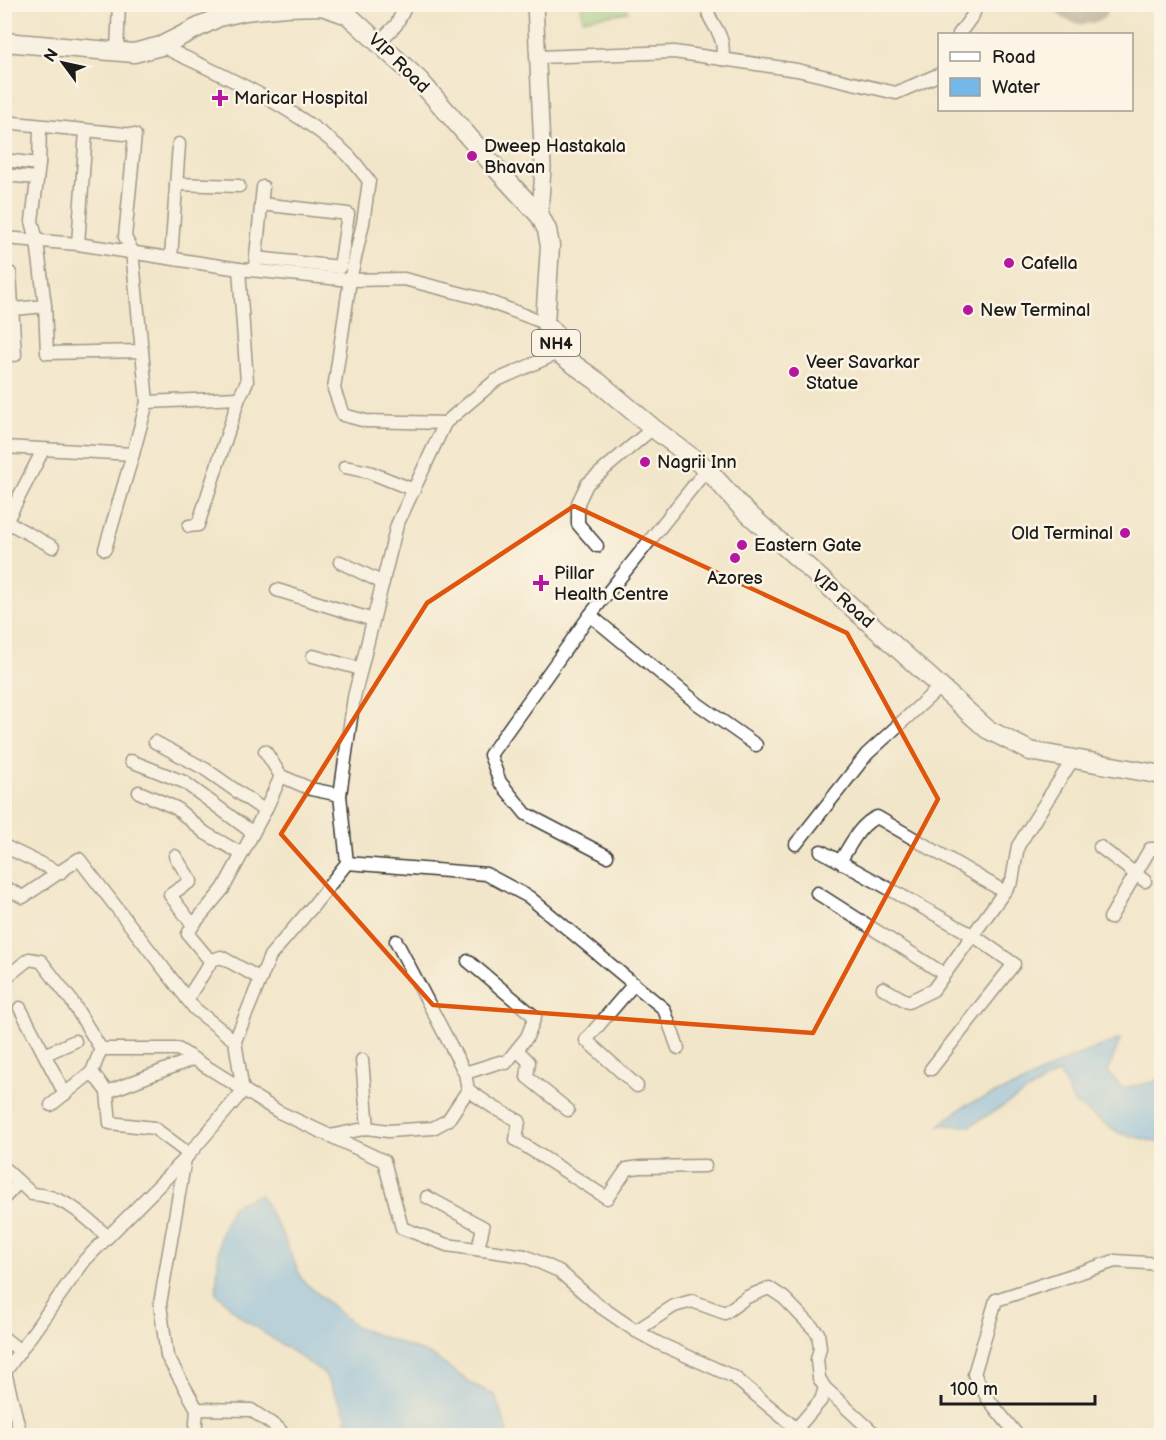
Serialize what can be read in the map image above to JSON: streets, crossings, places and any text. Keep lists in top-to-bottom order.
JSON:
{
  "streets": {
    "highway": ["VIP Road", "NH4"]
  },
  "places": {
    "health": ["Maricar Hospital", "Pillar Health Centre"],
    "other": [
      "Dweep Hastakala Bhavan",
      "Cafella",
      "New Terminal",
      "Veer Savarkar Statue",
      "Nagrii Inn",
      "Old Terminal",
      "Eastern Gate",
      "Azores"
    ]
  },
  "legend": ["Road", "Water"],
  "scale_bar": "100 m",
  "north": "top left"
}
